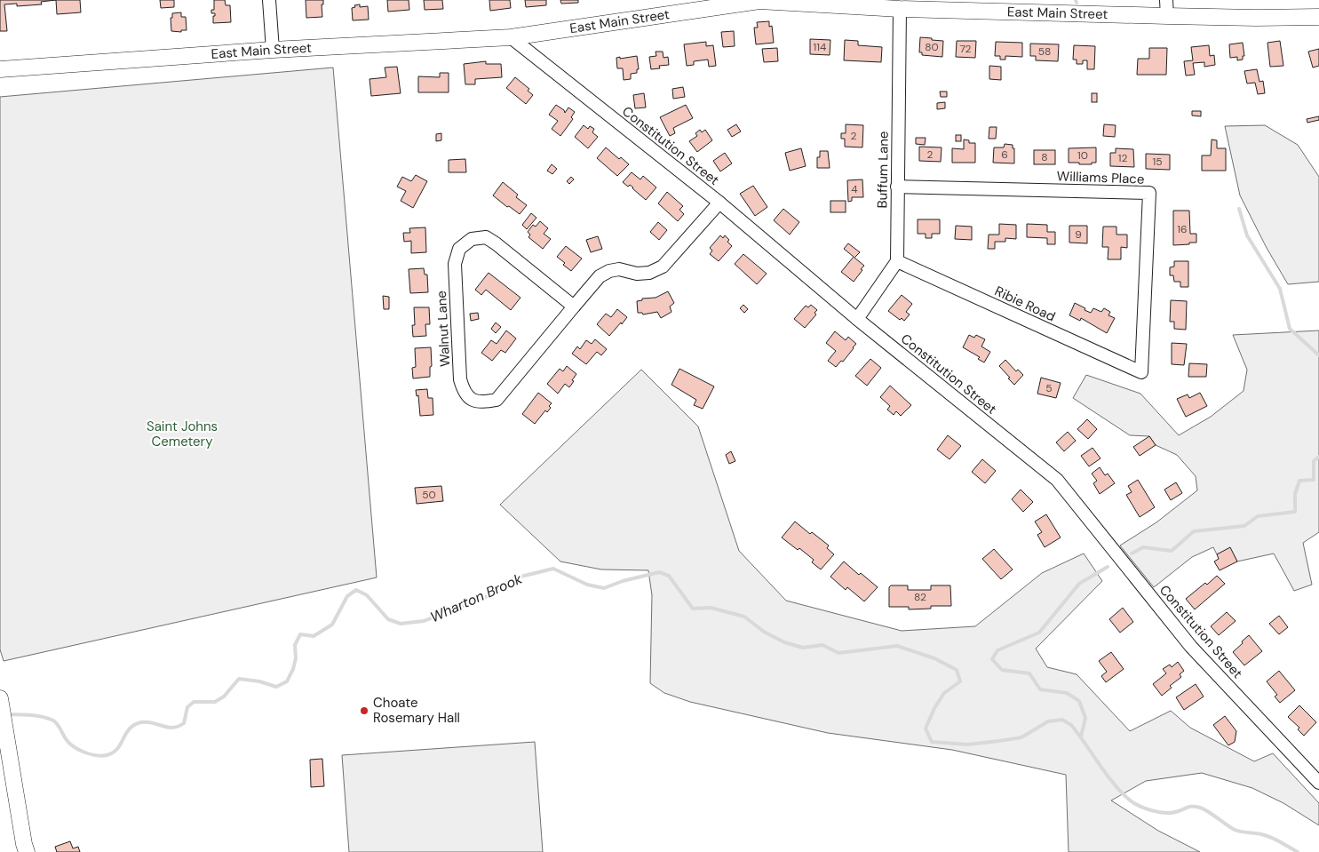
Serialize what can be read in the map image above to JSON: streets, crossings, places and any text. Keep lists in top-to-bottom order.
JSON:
{
  "streets": {
    "main road": ["East Main Street"],
    "street": [
      "Constitution Street",
      "Buffum Lane",
      "Williams Place",
      "Ribie Road",
      "Walnut Lane"
    ]
  },
  "crossings": [
    ["East Main Street", "Constitution Street"],
    ["East Main Street", "Buffum Lane"],
    ["Constitution Street", "Walnut Lane"],
    ["Buffum Lane", "Williams Place"],
    ["Buffum Lane", "Ribie Road"],
    ["Williams Place", "Ribie Road"]
  ],
  "water": ["Wharton Brook"],
  "parks": ["Saint Johns Cemetery"],
  "places": ["Choate Rosemary Hall"],
  "house_numbers": [
    "114",
    "80",
    "72",
    "58",
    "2",
    "2",
    "6",
    "10",
    "8",
    "12",
    "15",
    "4",
    "16",
    "9",
    "5",
    "50",
    "82"
  ]
}
